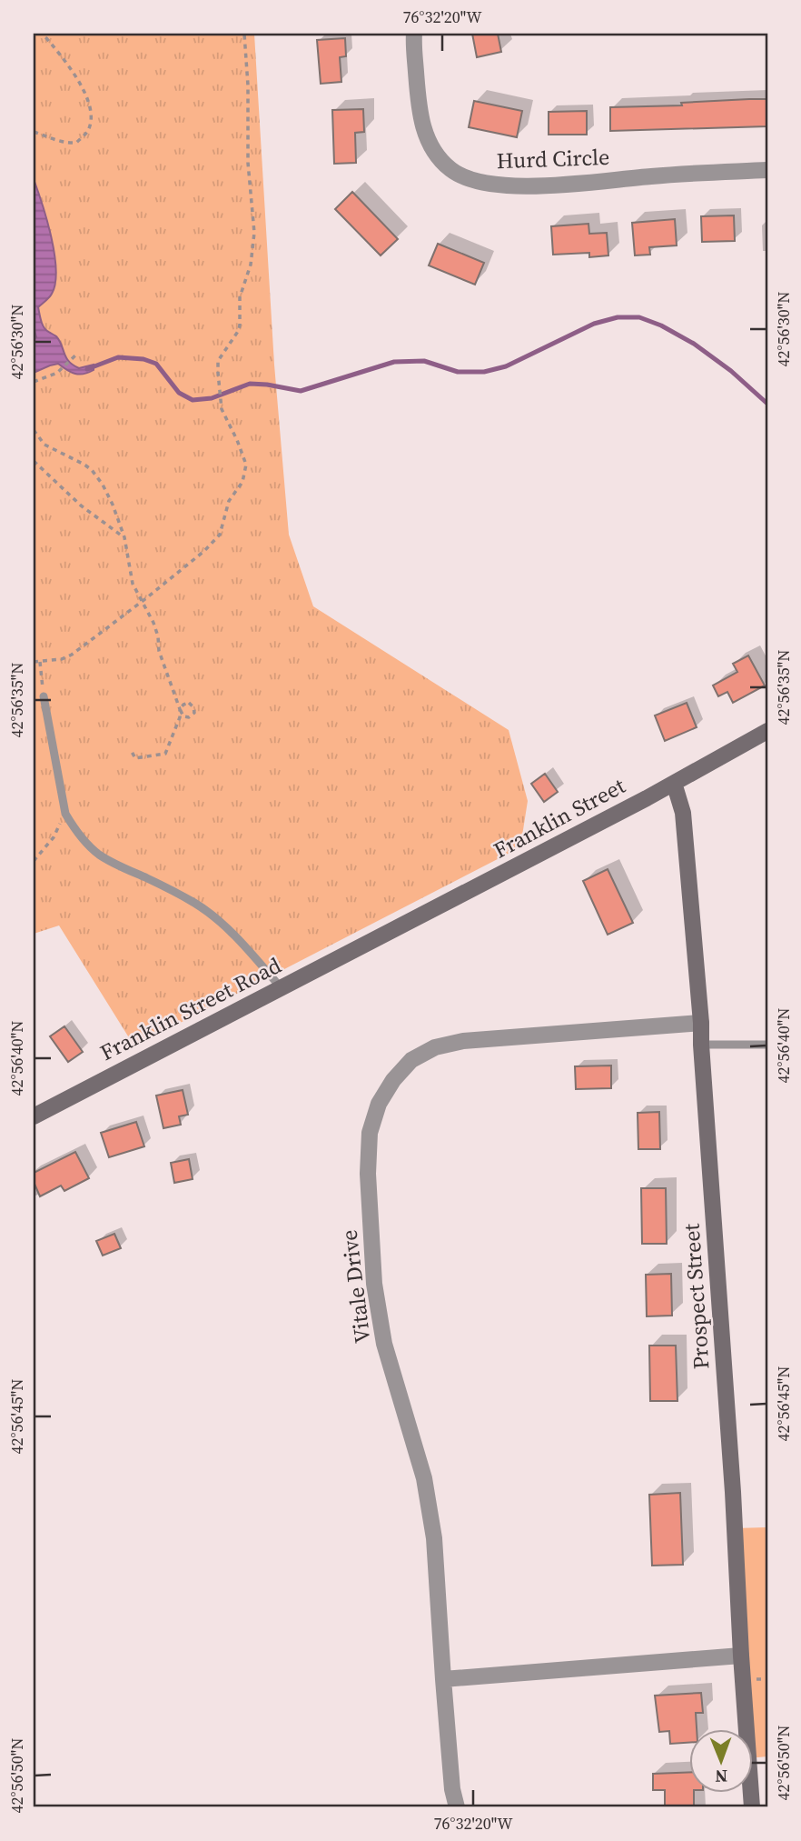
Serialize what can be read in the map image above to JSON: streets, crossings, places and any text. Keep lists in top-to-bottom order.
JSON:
{
  "streets": {
    "street": [
      "Hurd Circle",
      "Franklin Street",
      "Franklin Street Road",
      "Vitale Drive",
      "Prospect Street"
    ]
  },
  "crossings": [
    ["Franklin Street", "Franklin Street Road"],
    ["Franklin Street", "Prospect Street"],
    ["Vitale Drive", "Prospect Street"]
  ],
  "north": "bottom",
  "coordinates": [
    "76°32'20\"W",
    "42°56'30\"N",
    "42°56'35\"N",
    "42°56'40\"N",
    "42°56'45\"N",
    "42°56'50\"N"
  ]
}
